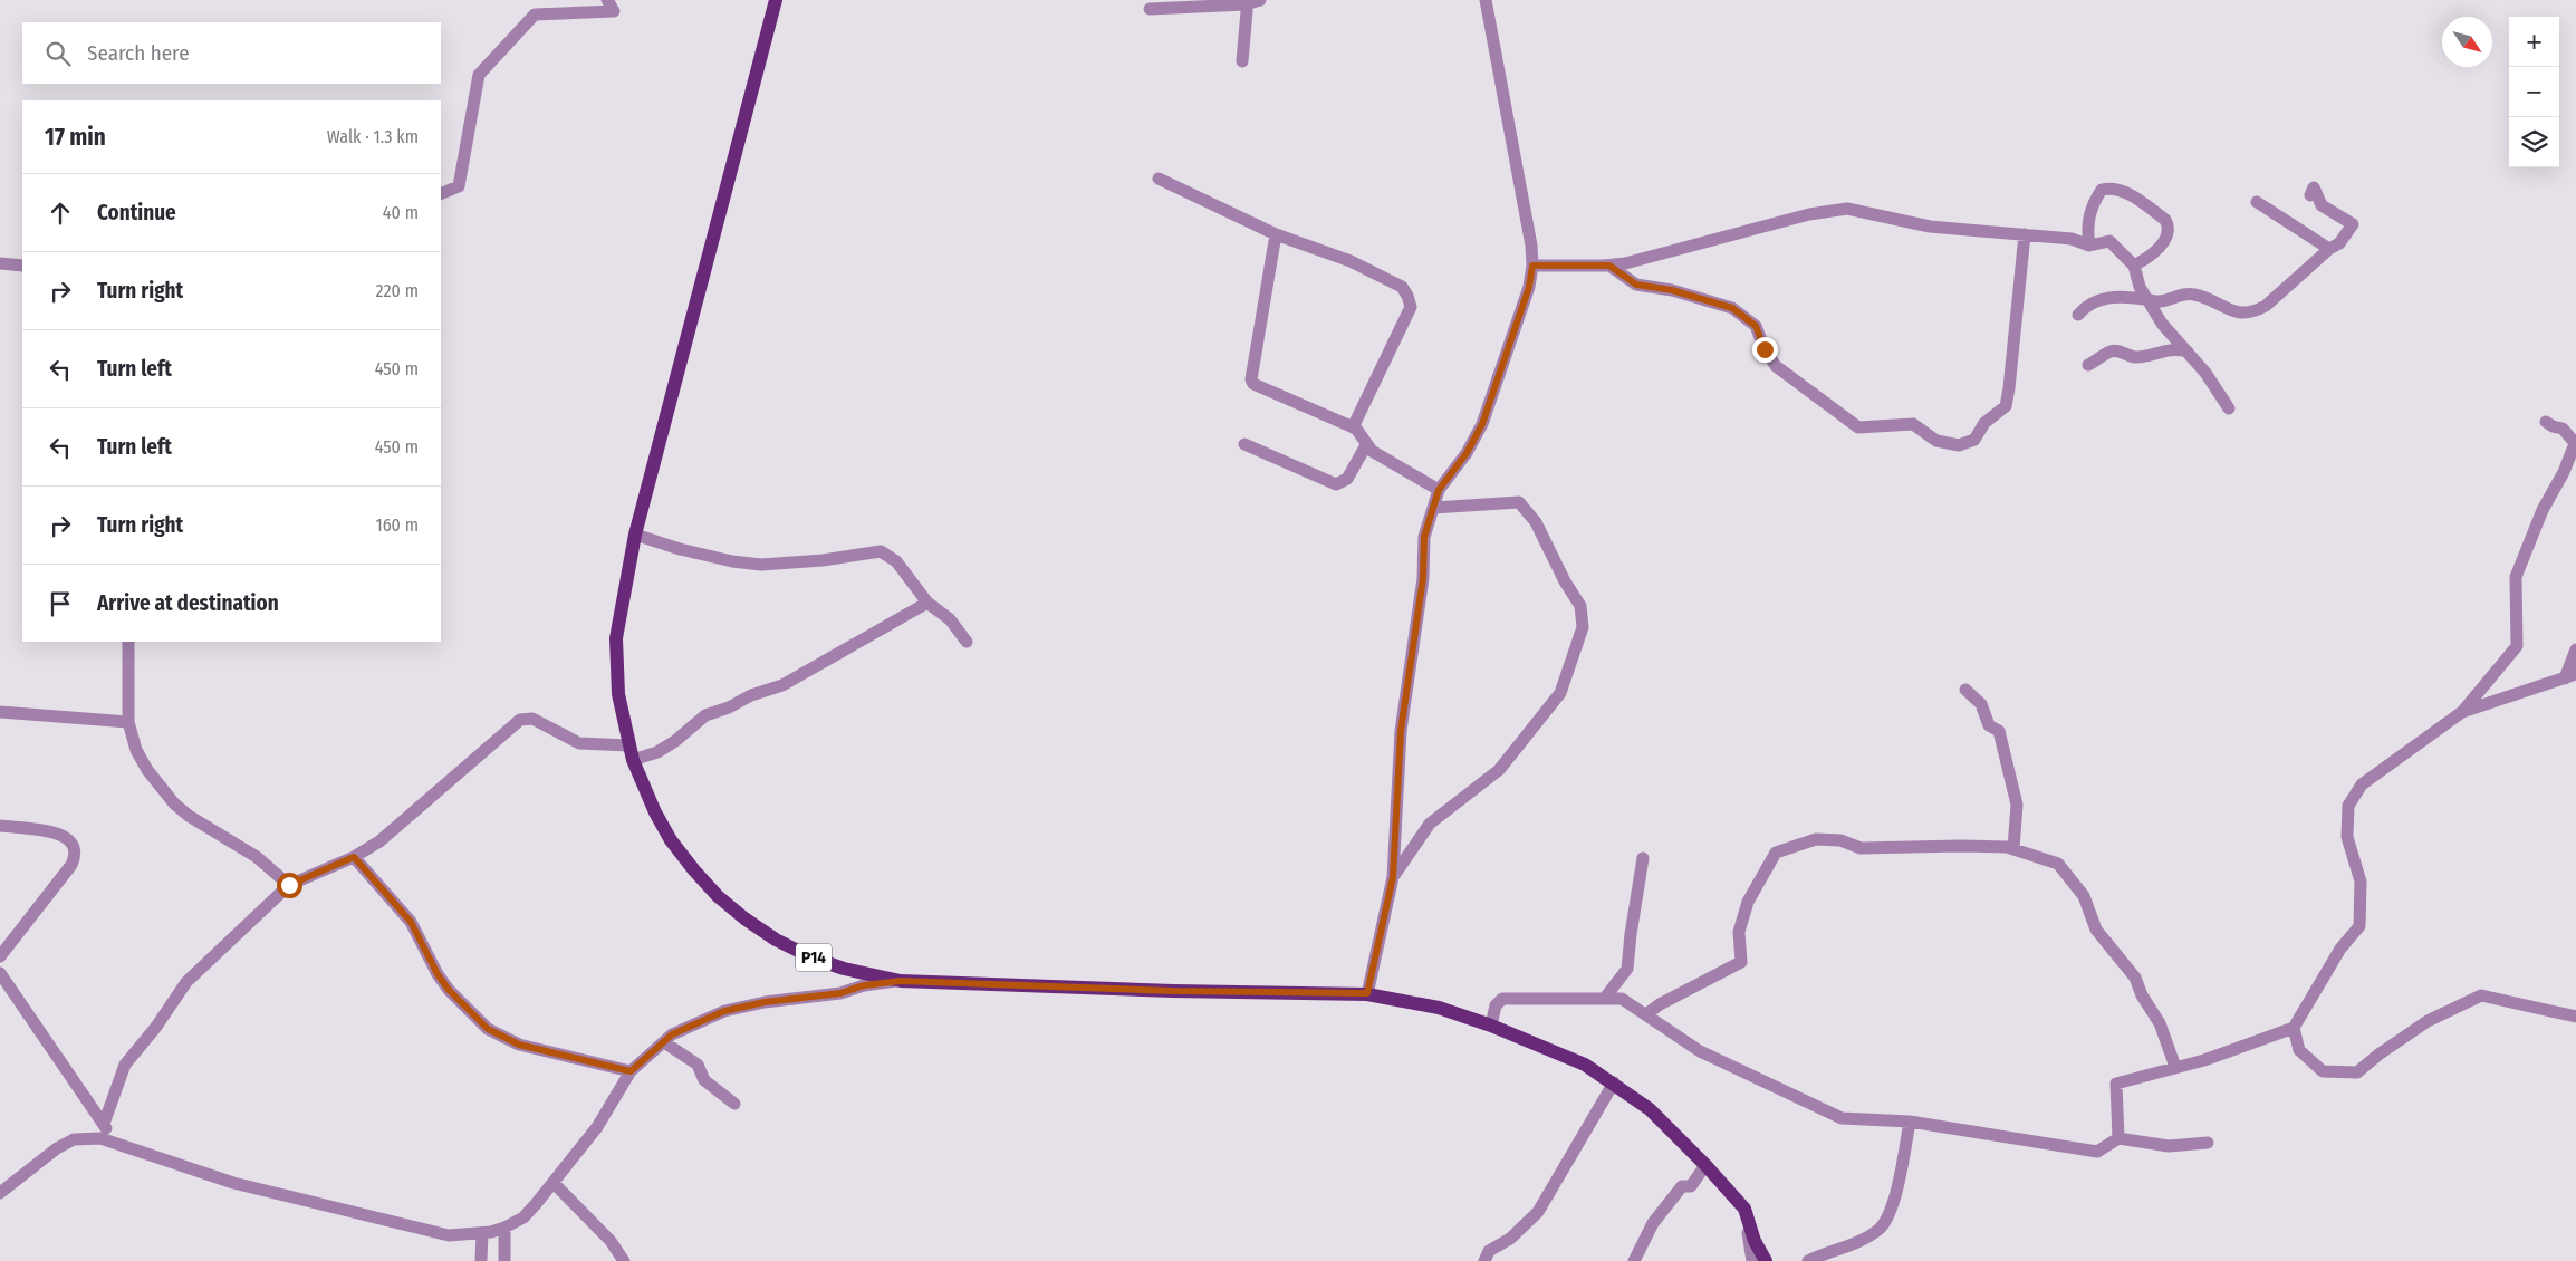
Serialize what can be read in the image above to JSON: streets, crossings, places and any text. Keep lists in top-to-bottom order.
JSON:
{
  "streets": {
    "main road": ["P14"]
  },
  "north": "bottom right",
  "page": {
    "map_buttons": ["+", "−"],
    "search": "Search here",
    "heading": ["17 min", "Walk · 1.3 km"],
    "list": [
      ["Continue", "40 m"],
      ["Turn right", "220 m"],
      ["Turn left", "450 m"],
      ["Turn left", "450 m"],
      ["Turn right", "160 m"],
      "Arrive at destination"
    ]
  }
}
